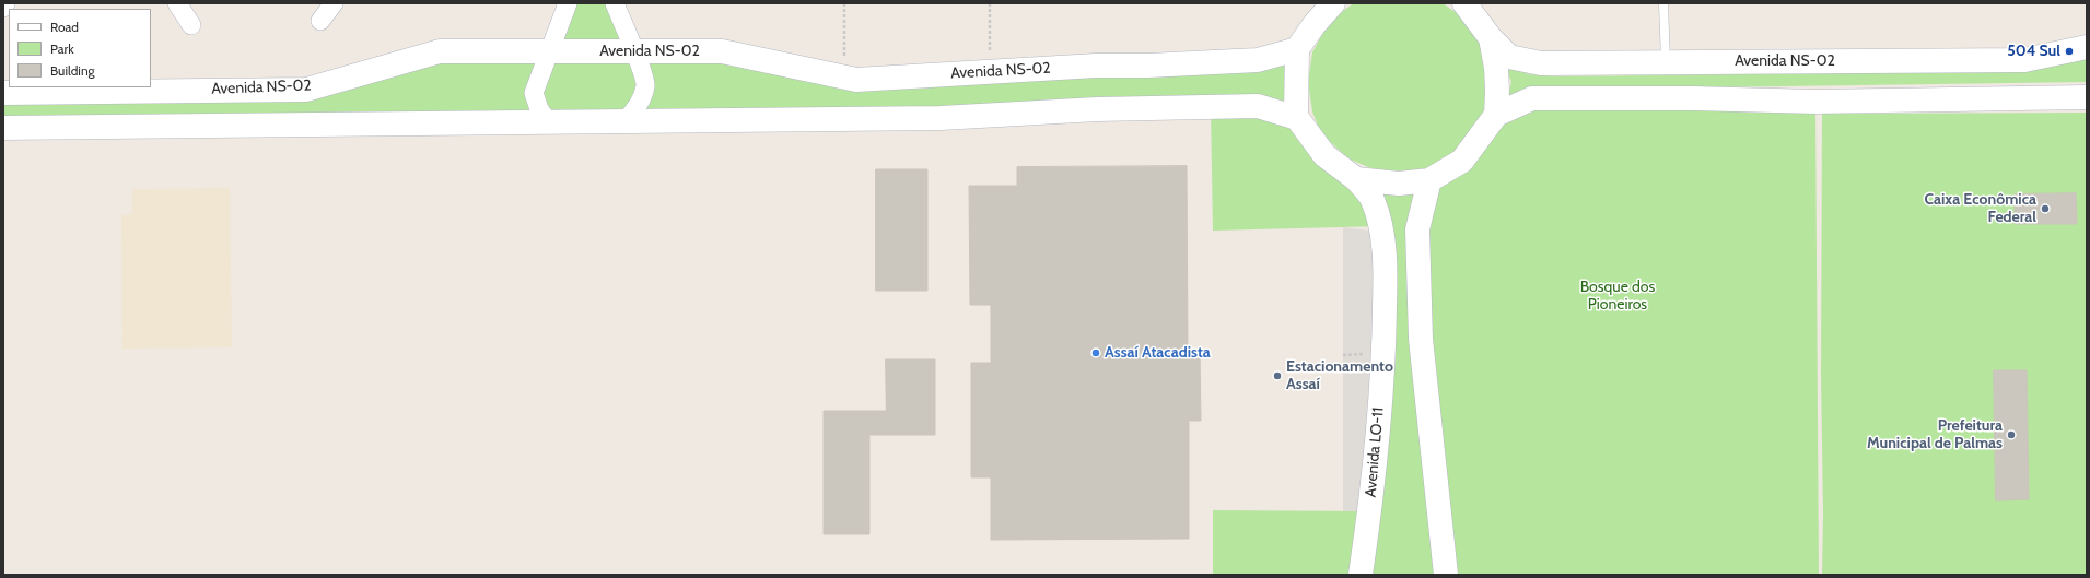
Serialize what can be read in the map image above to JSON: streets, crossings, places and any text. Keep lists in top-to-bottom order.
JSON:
{
  "streets": {
    "street": ["Avenida NS-02", "Avenida LO-11"]
  },
  "parks": ["Bosque dos Pioneiros"],
  "places": [
    "504 Sul",
    "Caixa Econômica Federal",
    "Assaí Atacadista",
    "Estacionamento Assaí",
    "Prefeitura Municipal de Palmas"
  ],
  "legend": ["Road", "Park", "Building"]
}
